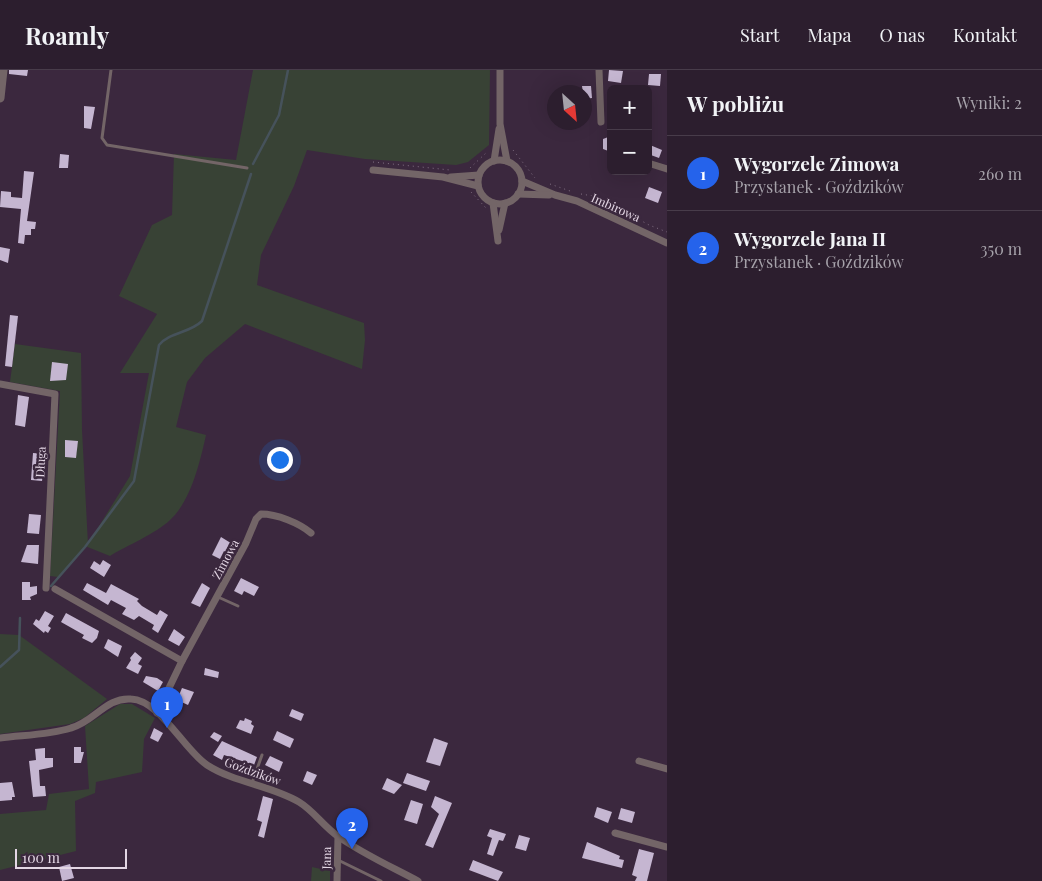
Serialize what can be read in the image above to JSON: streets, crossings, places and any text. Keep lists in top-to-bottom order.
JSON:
{
  "streets": {
    "street": [
      "Imbirowa",
      "Długa",
      "Zimowa",
      "Goździków",
      "Jana"
    ]
  },
  "crossings": [
    ["Zimowa", "Goździków"],
    ["Goździków", "Jana"]
  ],
  "scale_bar": "100 m",
  "north": "bottom right",
  "page": {
    "header": "Roamly",
    "nav": [
      "Start",
      "Mapa",
      "O nas",
      "Kontakt"
    ],
    "heading": ["W pobliżu", "Wyniki: 2"],
    "map_buttons": ["+", "−"],
    "list": [
      {
        "mark": "1",
        "name": "Wygorzele Zimowa",
        "note": "Przystanek · Goździków",
        "value": "260 m"
      },
      {
        "mark": "2",
        "name": "Wygorzele Jana II",
        "note": "Przystanek · Goździków",
        "value": "350 m"
      }
    ],
    "pins": ["1", "2"],
    "scale": "100 m"
  }
}
